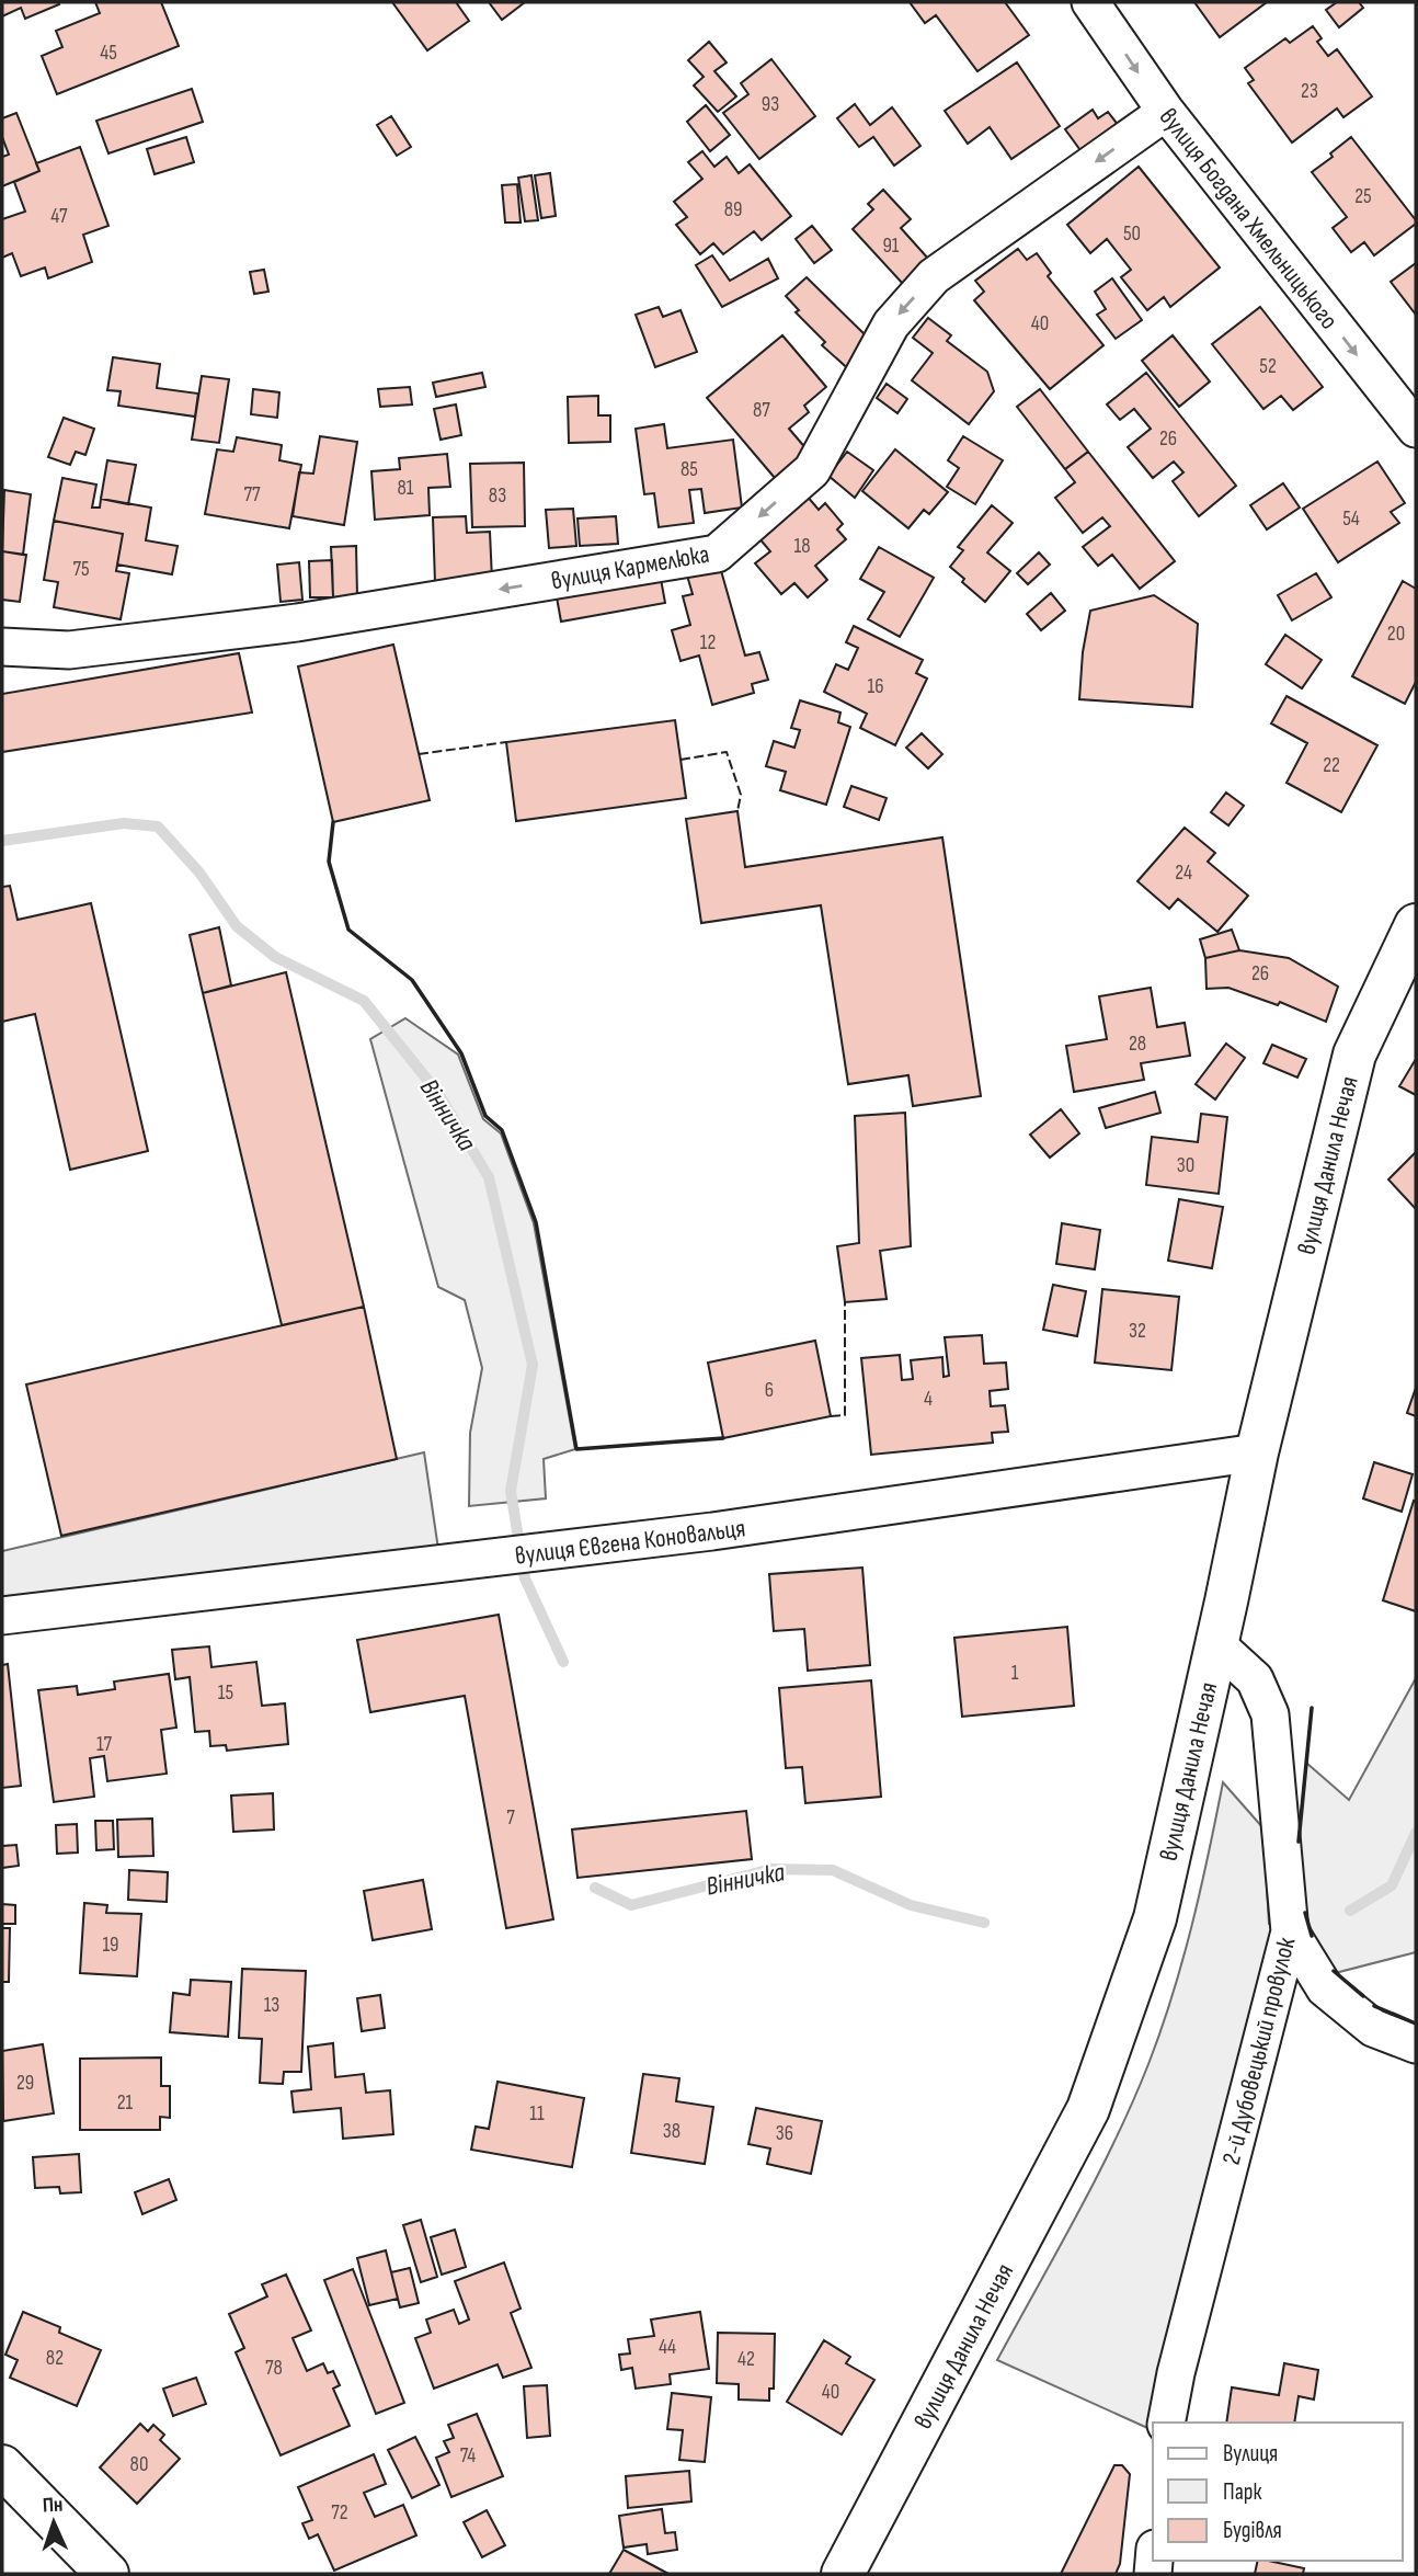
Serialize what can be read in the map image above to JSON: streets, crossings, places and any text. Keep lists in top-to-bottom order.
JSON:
{
  "streets": {
    "main road": ["вулиця Данила Нечая"],
    "street": [
      "вулиця Богдана Хмельницького",
      "вулиця Кармелюка",
      "вулиця Євгена Коновальця",
      "2-й Дубовецький провулок"
    ]
  },
  "crossings": [
    ["вулиця Богдана Хмельницького", "вулиця Кармелюка"],
    ["вулиця Данила Нечая", "вулиця Євгена Коновальця"],
    ["вулиця Данила Нечая", "2-й Дубовецький провулок"]
  ],
  "one_way": ["вулиця Богдана Хмельницького", "вулиця Кармелюка"],
  "water": ["Вінничка"],
  "house_numbers": [
    "45",
    "23",
    "93",
    "25",
    "89",
    "47",
    "50",
    "91",
    "40",
    "52",
    "87",
    "26",
    "85",
    "81",
    "77",
    "83",
    "54",
    "18",
    "75",
    "20",
    "12",
    "16",
    "22",
    "24",
    "26",
    "28",
    "30",
    "32",
    "6",
    "4",
    "1",
    "15",
    "17",
    "7",
    "19",
    "13",
    "29",
    "21",
    "11",
    "38",
    "36",
    "44",
    "82",
    "42",
    "78",
    "40",
    "74",
    "80",
    "72"
  ],
  "legend": ["Вулиця", "Парк", "Будівля"],
  "north": "top"
}
